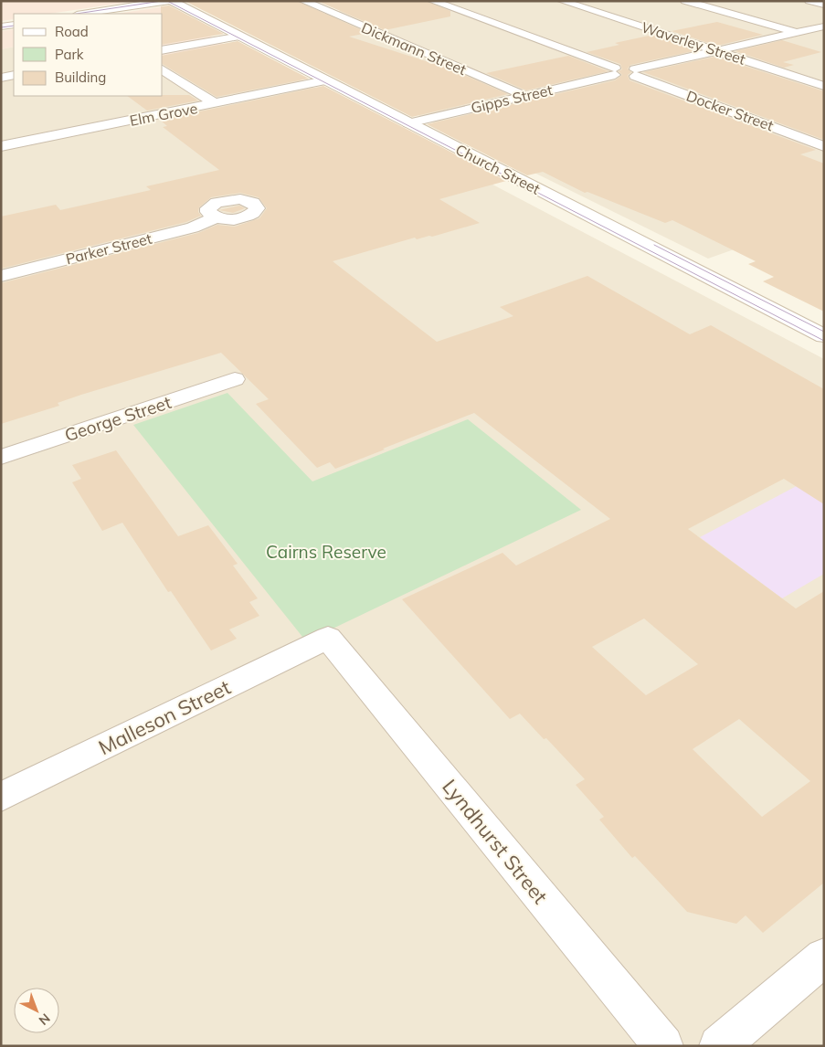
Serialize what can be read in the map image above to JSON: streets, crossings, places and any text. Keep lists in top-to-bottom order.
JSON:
{
  "streets": {
    "street": [
      "Waverley Street",
      "Dickmann Street",
      "Gipps Street",
      "Docker Street",
      "Elm Grove",
      "Church Street",
      "Parker Street",
      "George Street",
      "Malleson Street",
      "Lyndhurst Street"
    ]
  },
  "crossings": [
    ["Dickmann Street", "Gipps Street"],
    ["Gipps Street", "Church Street"],
    ["Elm Grove", "Church Street"],
    ["Malleson Street", "Lyndhurst Street"]
  ],
  "parks": ["Cairns Reserve"],
  "legend": ["Road", "Park", "Building"],
  "north": "bottom right"
}
